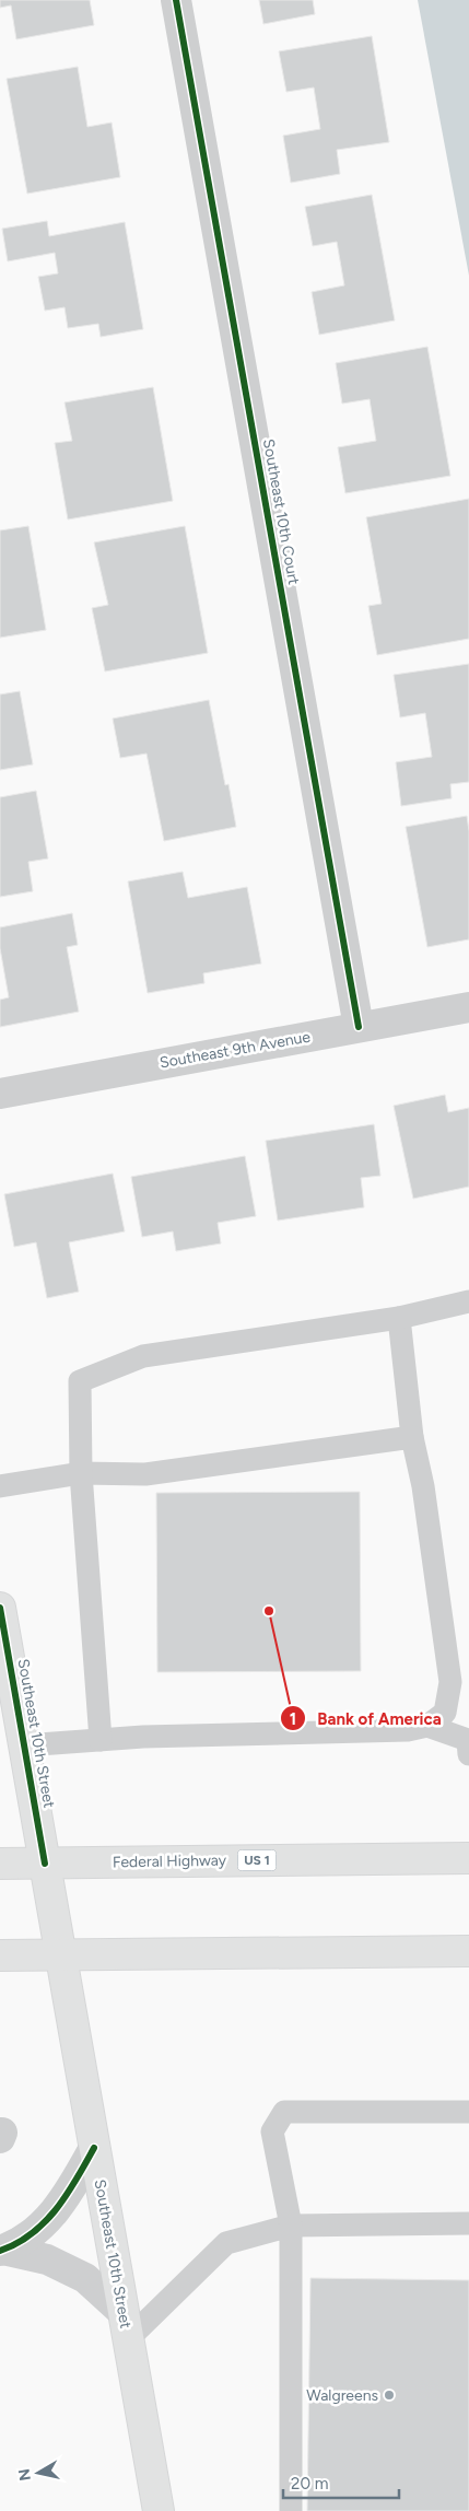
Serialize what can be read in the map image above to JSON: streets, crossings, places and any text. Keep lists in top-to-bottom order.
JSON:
{
  "streets": {
    "main road": ["Southeast 10th Street", "US 1", "Federal Highway"],
    "street": ["Southeast 10th Court", "Southeast 9th Avenue"]
  },
  "crossings": [
    ["Southeast 10th Court", "Southeast 9th Avenue"],
    ["Southeast 10th Street", "Federal Highway"]
  ],
  "places": ["Bank of America", "Walgreens"],
  "scale_bar": "20 m",
  "north": "left"
}
